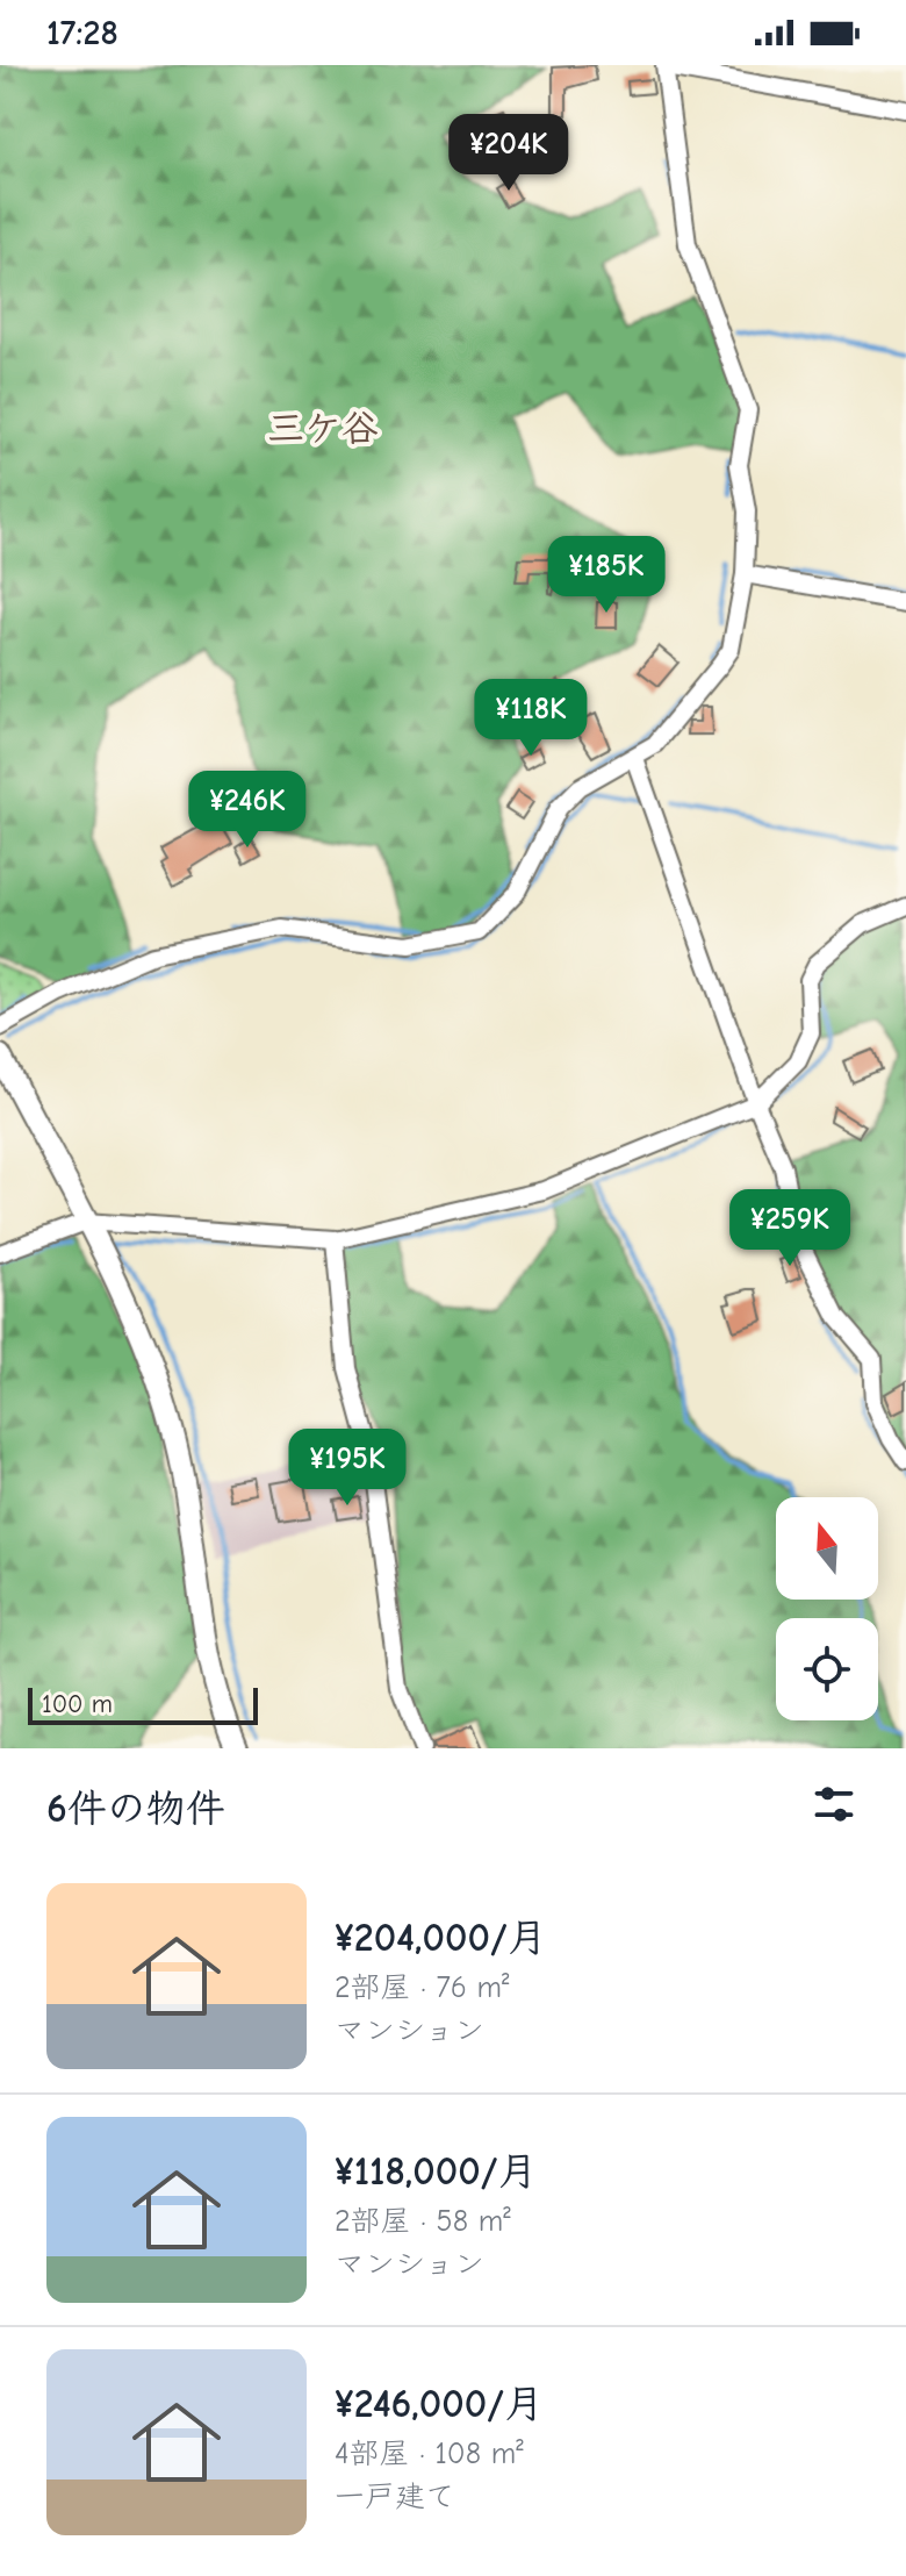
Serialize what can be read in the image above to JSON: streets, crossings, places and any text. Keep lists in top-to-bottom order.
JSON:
{
  "districts": ["三ケ谷"],
  "scale_bar": "100 m",
  "north": "top",
  "page": {
    "status": "17:28",
    "price": [
      "¥204K",
      "¥185K",
      "¥118K",
      "¥246K",
      "¥259K",
      "¥195K"
    ],
    "scale": "100 m",
    "heading": "6件の物件",
    "list": [
      {
        "name": "¥204,000/月",
        "note": "2部屋 · 76 m² · マンション"
      },
      {
        "name": "¥118,000/月",
        "note": "2部屋 · 58 m² · マンション"
      },
      {
        "name": "¥246,000/月",
        "note": "4部屋 · 108 m² · 一戸建て"
      }
    ]
  }
}
